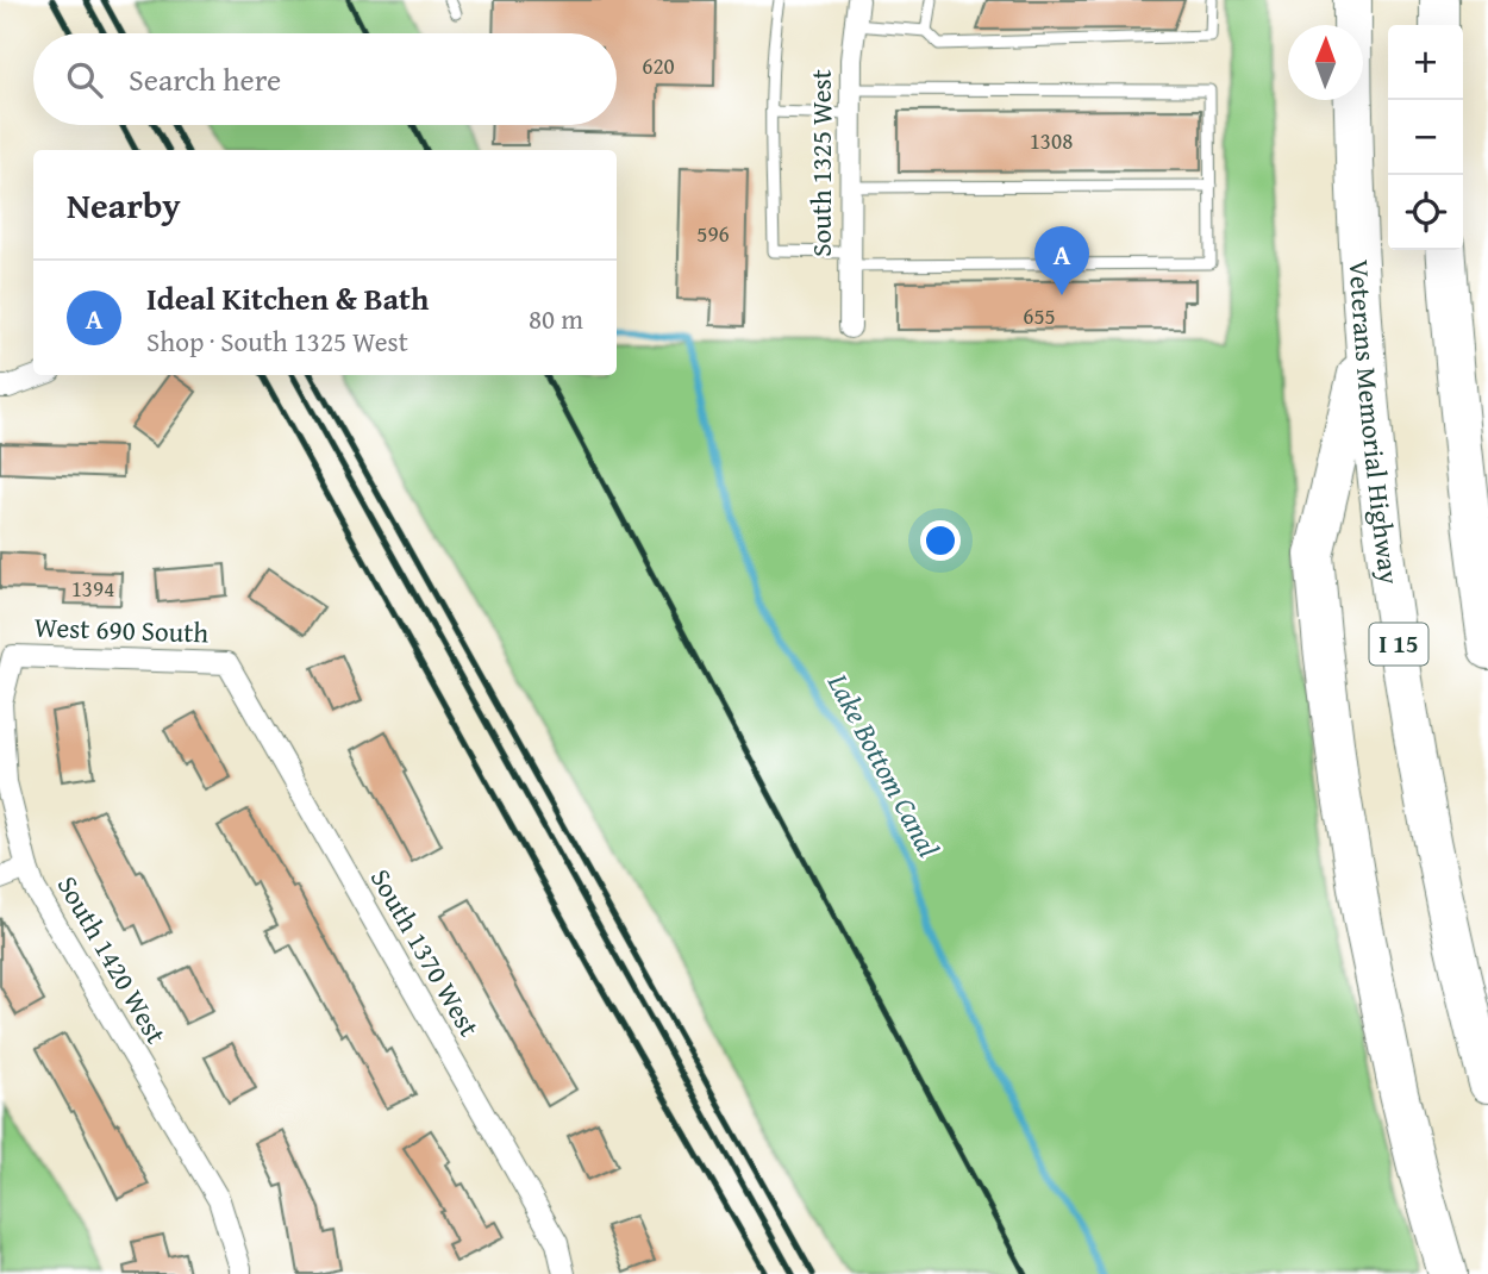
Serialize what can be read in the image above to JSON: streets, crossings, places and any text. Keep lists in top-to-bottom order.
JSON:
{
  "streets": {
    "highway": ["Veterans Memorial Highway", "I 15"],
    "street": [
      "South 1325 West",
      "West 690 South",
      "South 1370 West",
      "South 1420 West"
    ]
  },
  "crossings": [
    ["West 690 South", "South 1370 West"],
    ["West 690 South", "South 1420 West"]
  ],
  "water": ["Lake Bottom Canal"],
  "house_numbers": [
    "620",
    "1308",
    "596",
    "655",
    "1394"
  ],
  "north": "top",
  "page": {
    "map_buttons": ["+", "−"],
    "search": "Search here",
    "heading": "Nearby",
    "pins": "A",
    "list": [
      {
        "mark": "A",
        "name": "Ideal Kitchen & Bath",
        "note": "Shop · South 1325 West",
        "value": "80 m"
      }
    ]
  }
}
